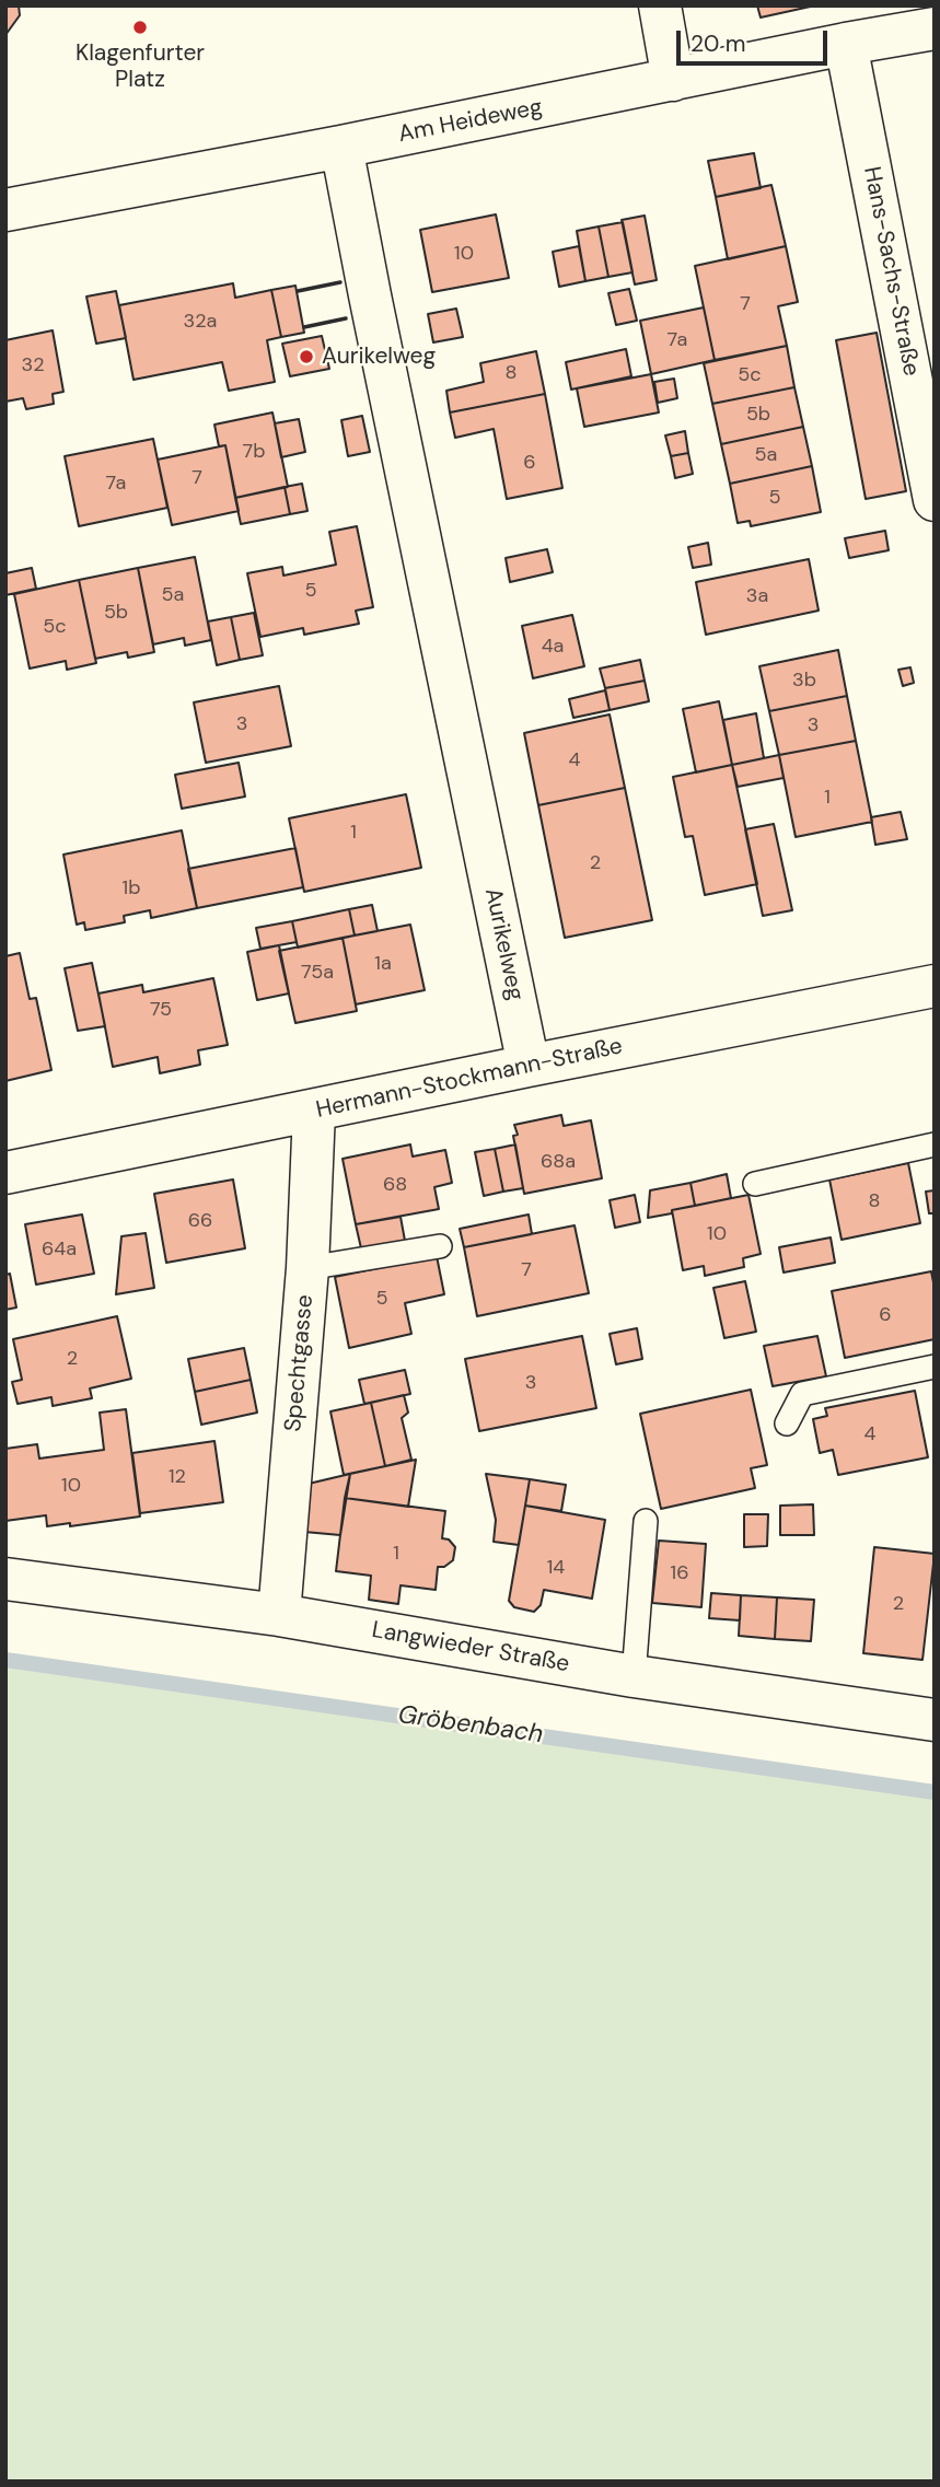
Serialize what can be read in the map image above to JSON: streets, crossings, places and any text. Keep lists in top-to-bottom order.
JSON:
{
  "streets": {
    "street": [
      "Am Heideweg",
      "Hans-Sachs-Straße",
      "Aurikelweg",
      "Hermann-Stockmann-Straße",
      "Spechtgasse",
      "Langwieder Straße"
    ]
  },
  "crossings": [
    ["Am Heideweg", "Hans-Sachs-Straße"],
    ["Am Heideweg", "Aurikelweg"],
    ["Aurikelweg", "Hermann-Stockmann-Straße"],
    ["Hermann-Stockmann-Straße", "Spechtgasse"],
    ["Spechtgasse", "Langwieder Straße"]
  ],
  "water": ["Gröbenbach"],
  "places": ["Klagenfurter Platz", "Aurikelweg"],
  "house_numbers": [
    "10",
    "7",
    "32a",
    "7a",
    "32",
    "8",
    "5c",
    "5b",
    "7b",
    "5a",
    "6",
    "7",
    "7a",
    "5",
    "5",
    "5a",
    "3a",
    "5b",
    "5c",
    "4a",
    "3b",
    "3",
    "3",
    "4",
    "1",
    "1",
    "2",
    "1b",
    "1a",
    "75a",
    "75",
    "68a",
    "68",
    "8",
    "66",
    "10",
    "64a",
    "7",
    "5",
    "6",
    "2",
    "3",
    "4",
    "12",
    "10",
    "1",
    "14",
    "16",
    "2"
  ],
  "scale_bar": "20 m"
}
